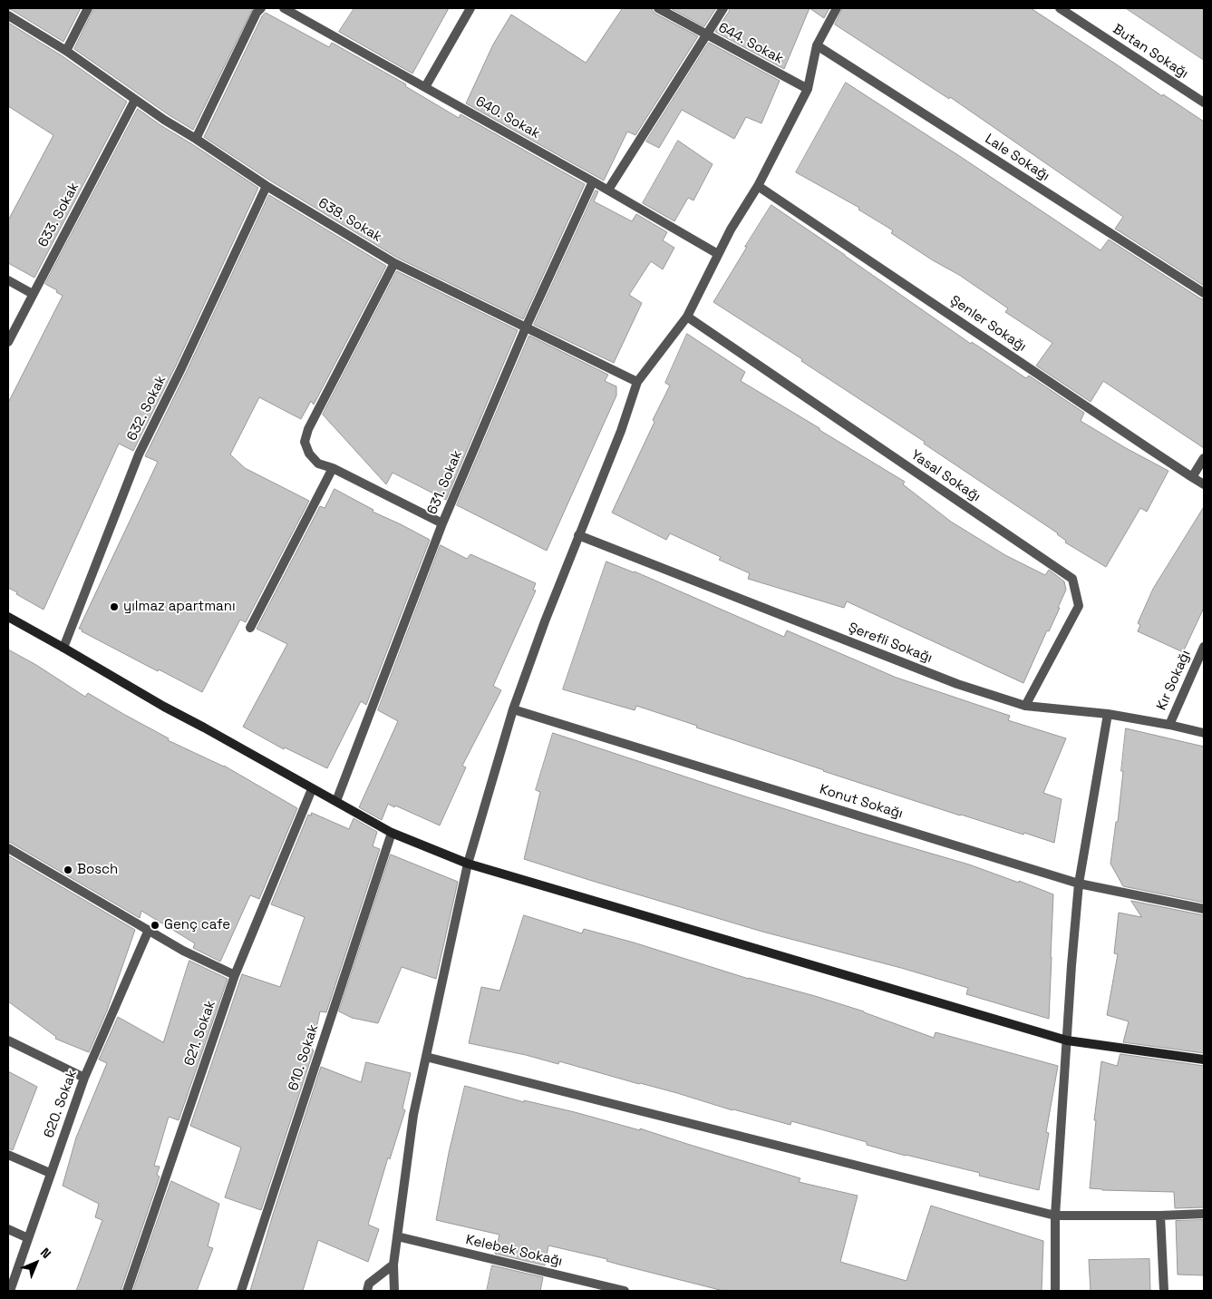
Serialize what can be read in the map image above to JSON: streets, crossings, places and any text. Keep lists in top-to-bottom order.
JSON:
{
  "streets": {
    "street": [
      "644. Sokak",
      "Butan Sokağı",
      "640. Sokak",
      "Lale Sokağı",
      "633. Sokak",
      "638. Sokak",
      "Şenler Sokağı",
      "632. Sokak",
      "Yasal Sokağı",
      "631. Sokak",
      "Şerefli Sokağı",
      "Kır Sokağı",
      "Konut Sokağı",
      "621. Sokak",
      "610. Sokak",
      "620. Sokak",
      "Kelebek Sokağı"
    ]
  },
  "crossings": [
    ["640. Sokak", "631. Sokak"],
    ["633. Sokak", "638. Sokak"],
    ["638. Sokak", "632. Sokak"],
    ["638. Sokak", "631. Sokak"],
    ["Yasal Sokağı", "Şerefli Sokağı"],
    ["Şerefli Sokağı", "Kır Sokağı"]
  ],
  "places": ["yılmaz apartmanı", "Bosch", "Genç cafe"],
  "north": "top right"
}
